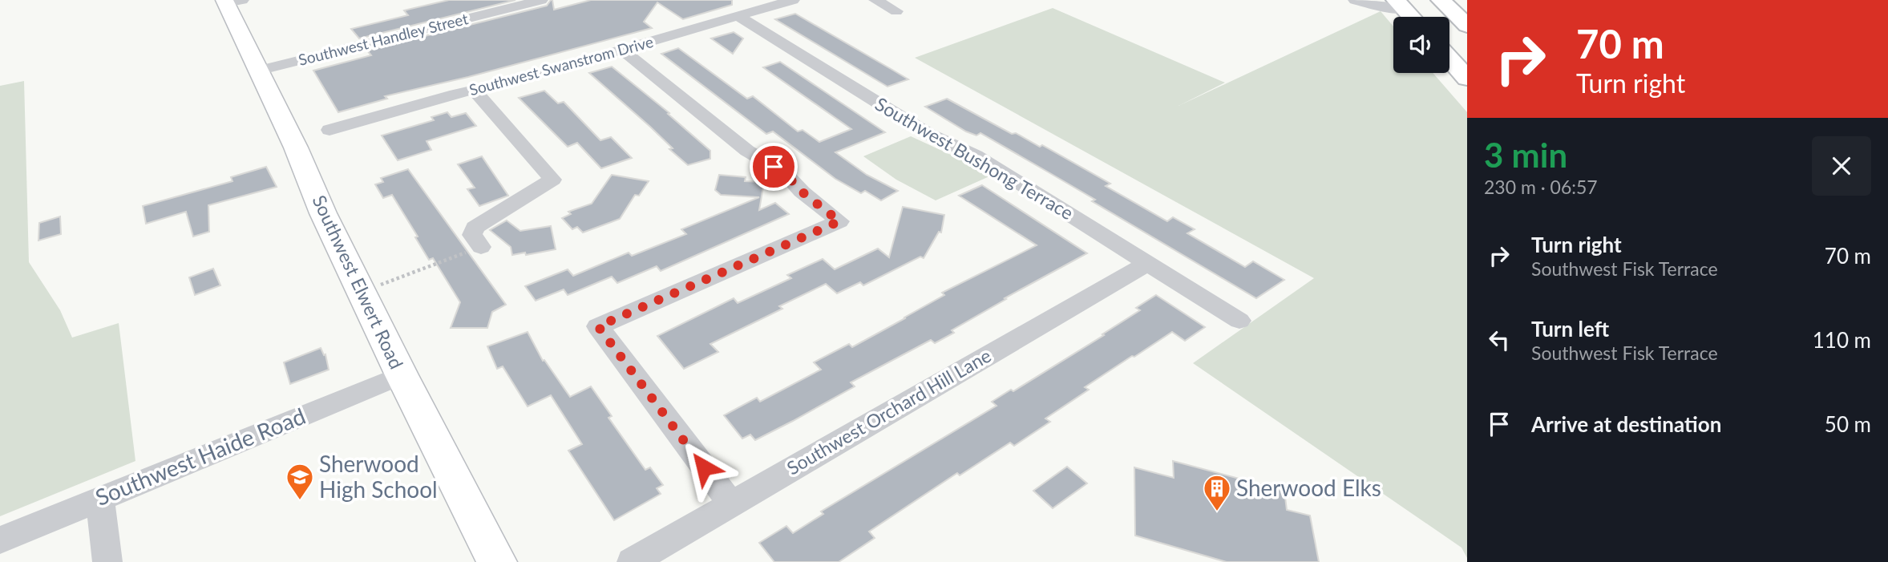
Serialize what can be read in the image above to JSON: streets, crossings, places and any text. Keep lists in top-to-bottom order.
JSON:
{
  "streets": {
    "main road": ["Southwest Elwert Road"],
    "street": [
      "Southwest Handley Street",
      "Southwest Swanstrom Drive",
      "Southwest Bushong Terrace",
      "Southwest Orchard Hill Lane",
      "Southwest Haide Road"
    ]
  },
  "crossings": [
    ["Southwest Handley Street", "Southwest Elwert Road"],
    ["Southwest Swanstrom Drive", "Southwest Bushong Terrace"],
    ["Southwest Bushong Terrace", "Southwest Orchard Hill Lane"],
    ["Southwest Elwert Road", "Southwest Haide Road"]
  ],
  "places": {
    "school or university": ["Sherwood High School"],
    "building": ["Sherwood Elks"]
  },
  "page": {
    "turn": ["70 m", "Turn right"],
    "heading": ["3 min", "230 m · 06:57"],
    "list": [
      {
        "name": "Turn right",
        "note": "Southwest Fisk Terrace",
        "value": "70 m"
      },
      {
        "name": "Turn left",
        "note": "Southwest Fisk Terrace",
        "value": "110 m"
      },
      {
        "name": "Arrive at destination",
        "value": "50 m"
      }
    ]
  }
}
